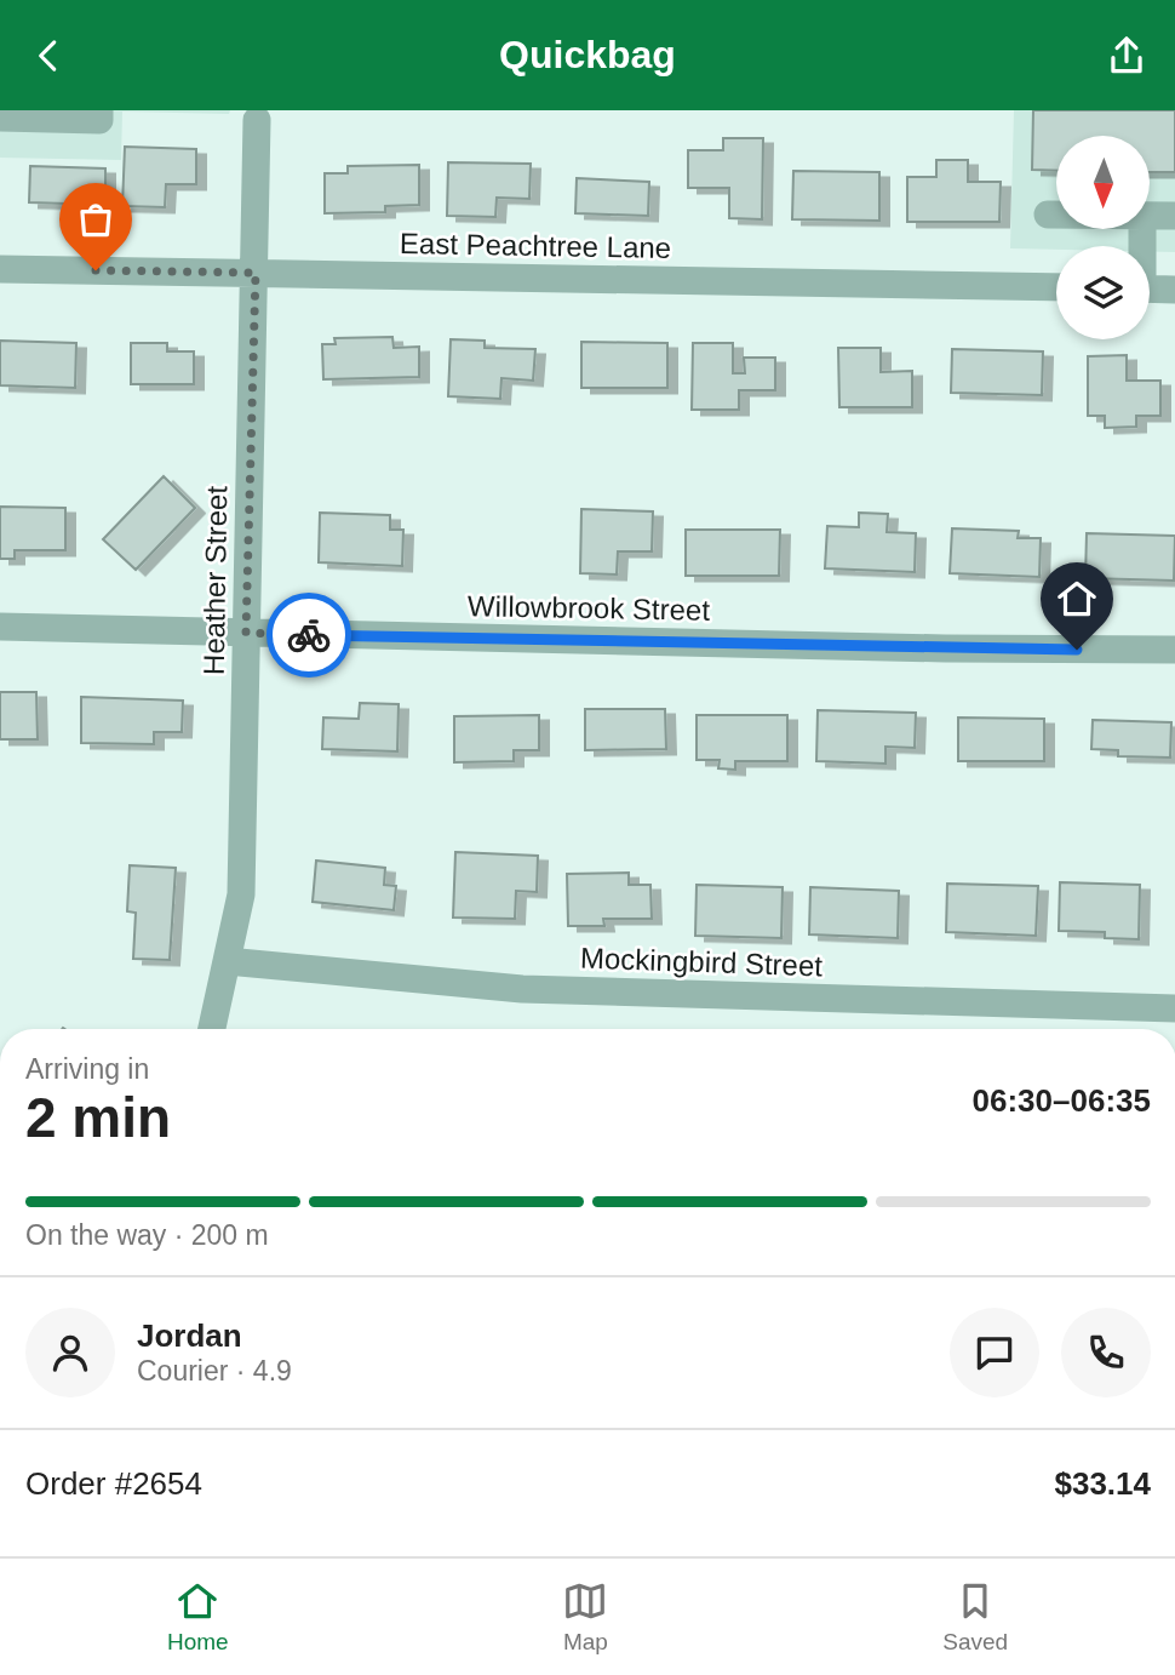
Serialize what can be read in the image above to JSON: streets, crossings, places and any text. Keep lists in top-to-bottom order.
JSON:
{
  "streets": {
    "street": [
      "East Peachtree Lane",
      "Heather Street",
      "Willowbrook Street",
      "Mockingbird Street"
    ]
  },
  "crossings": [
    ["East Peachtree Lane", "Heather Street"],
    ["Heather Street", "Willowbrook Street"],
    ["Heather Street", "Mockingbird Street"]
  ],
  "north": "bottom",
  "page": {
    "header": "Quickbag",
    "heading": ["2 min", "Arriving in", "06:30–06:35"],
    "panel": [
      "Jordan",
      "Courier · 4.9",
      "Order #2654",
      "$33.14"
    ],
    "bar": "On the way · 200 m",
    "tabs": ["Home", "Map", "Saved"]
  }
}
